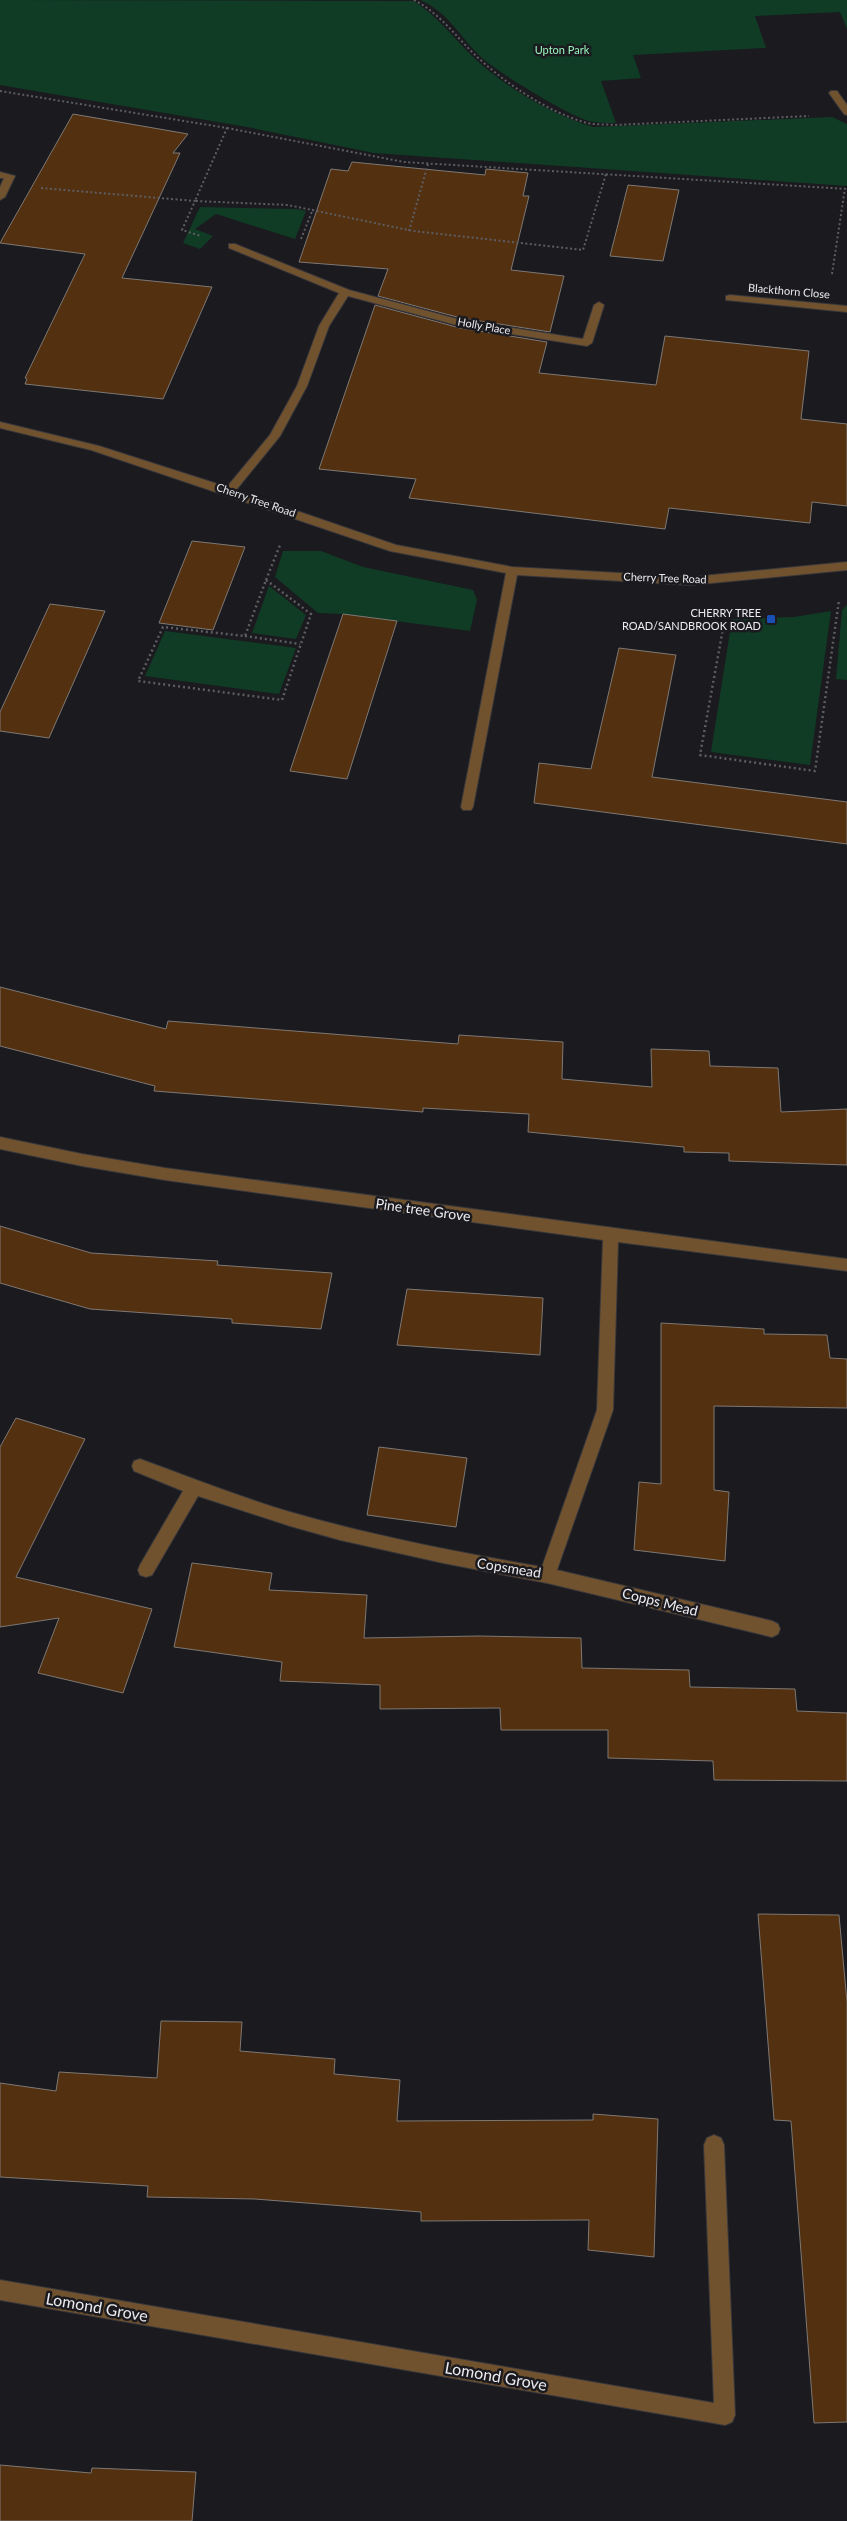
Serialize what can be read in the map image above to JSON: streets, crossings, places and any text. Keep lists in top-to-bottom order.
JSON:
{
  "streets": {
    "street": [
      "Blackthorn Close",
      "Holly Place",
      "Cherry Tree Road",
      "Pine tree Grove",
      "Copsmead",
      "Copps Mead",
      "Lomond Grove"
    ]
  },
  "crossings": [
    ["Pine tree Grove", "Copsmead"],
    ["Copsmead", "Copps Mead"]
  ],
  "parks": ["Upton Park"],
  "places": {
    "transit": ["CHERRY TREE ROAD/SANDBROOK ROAD"]
  }
}
